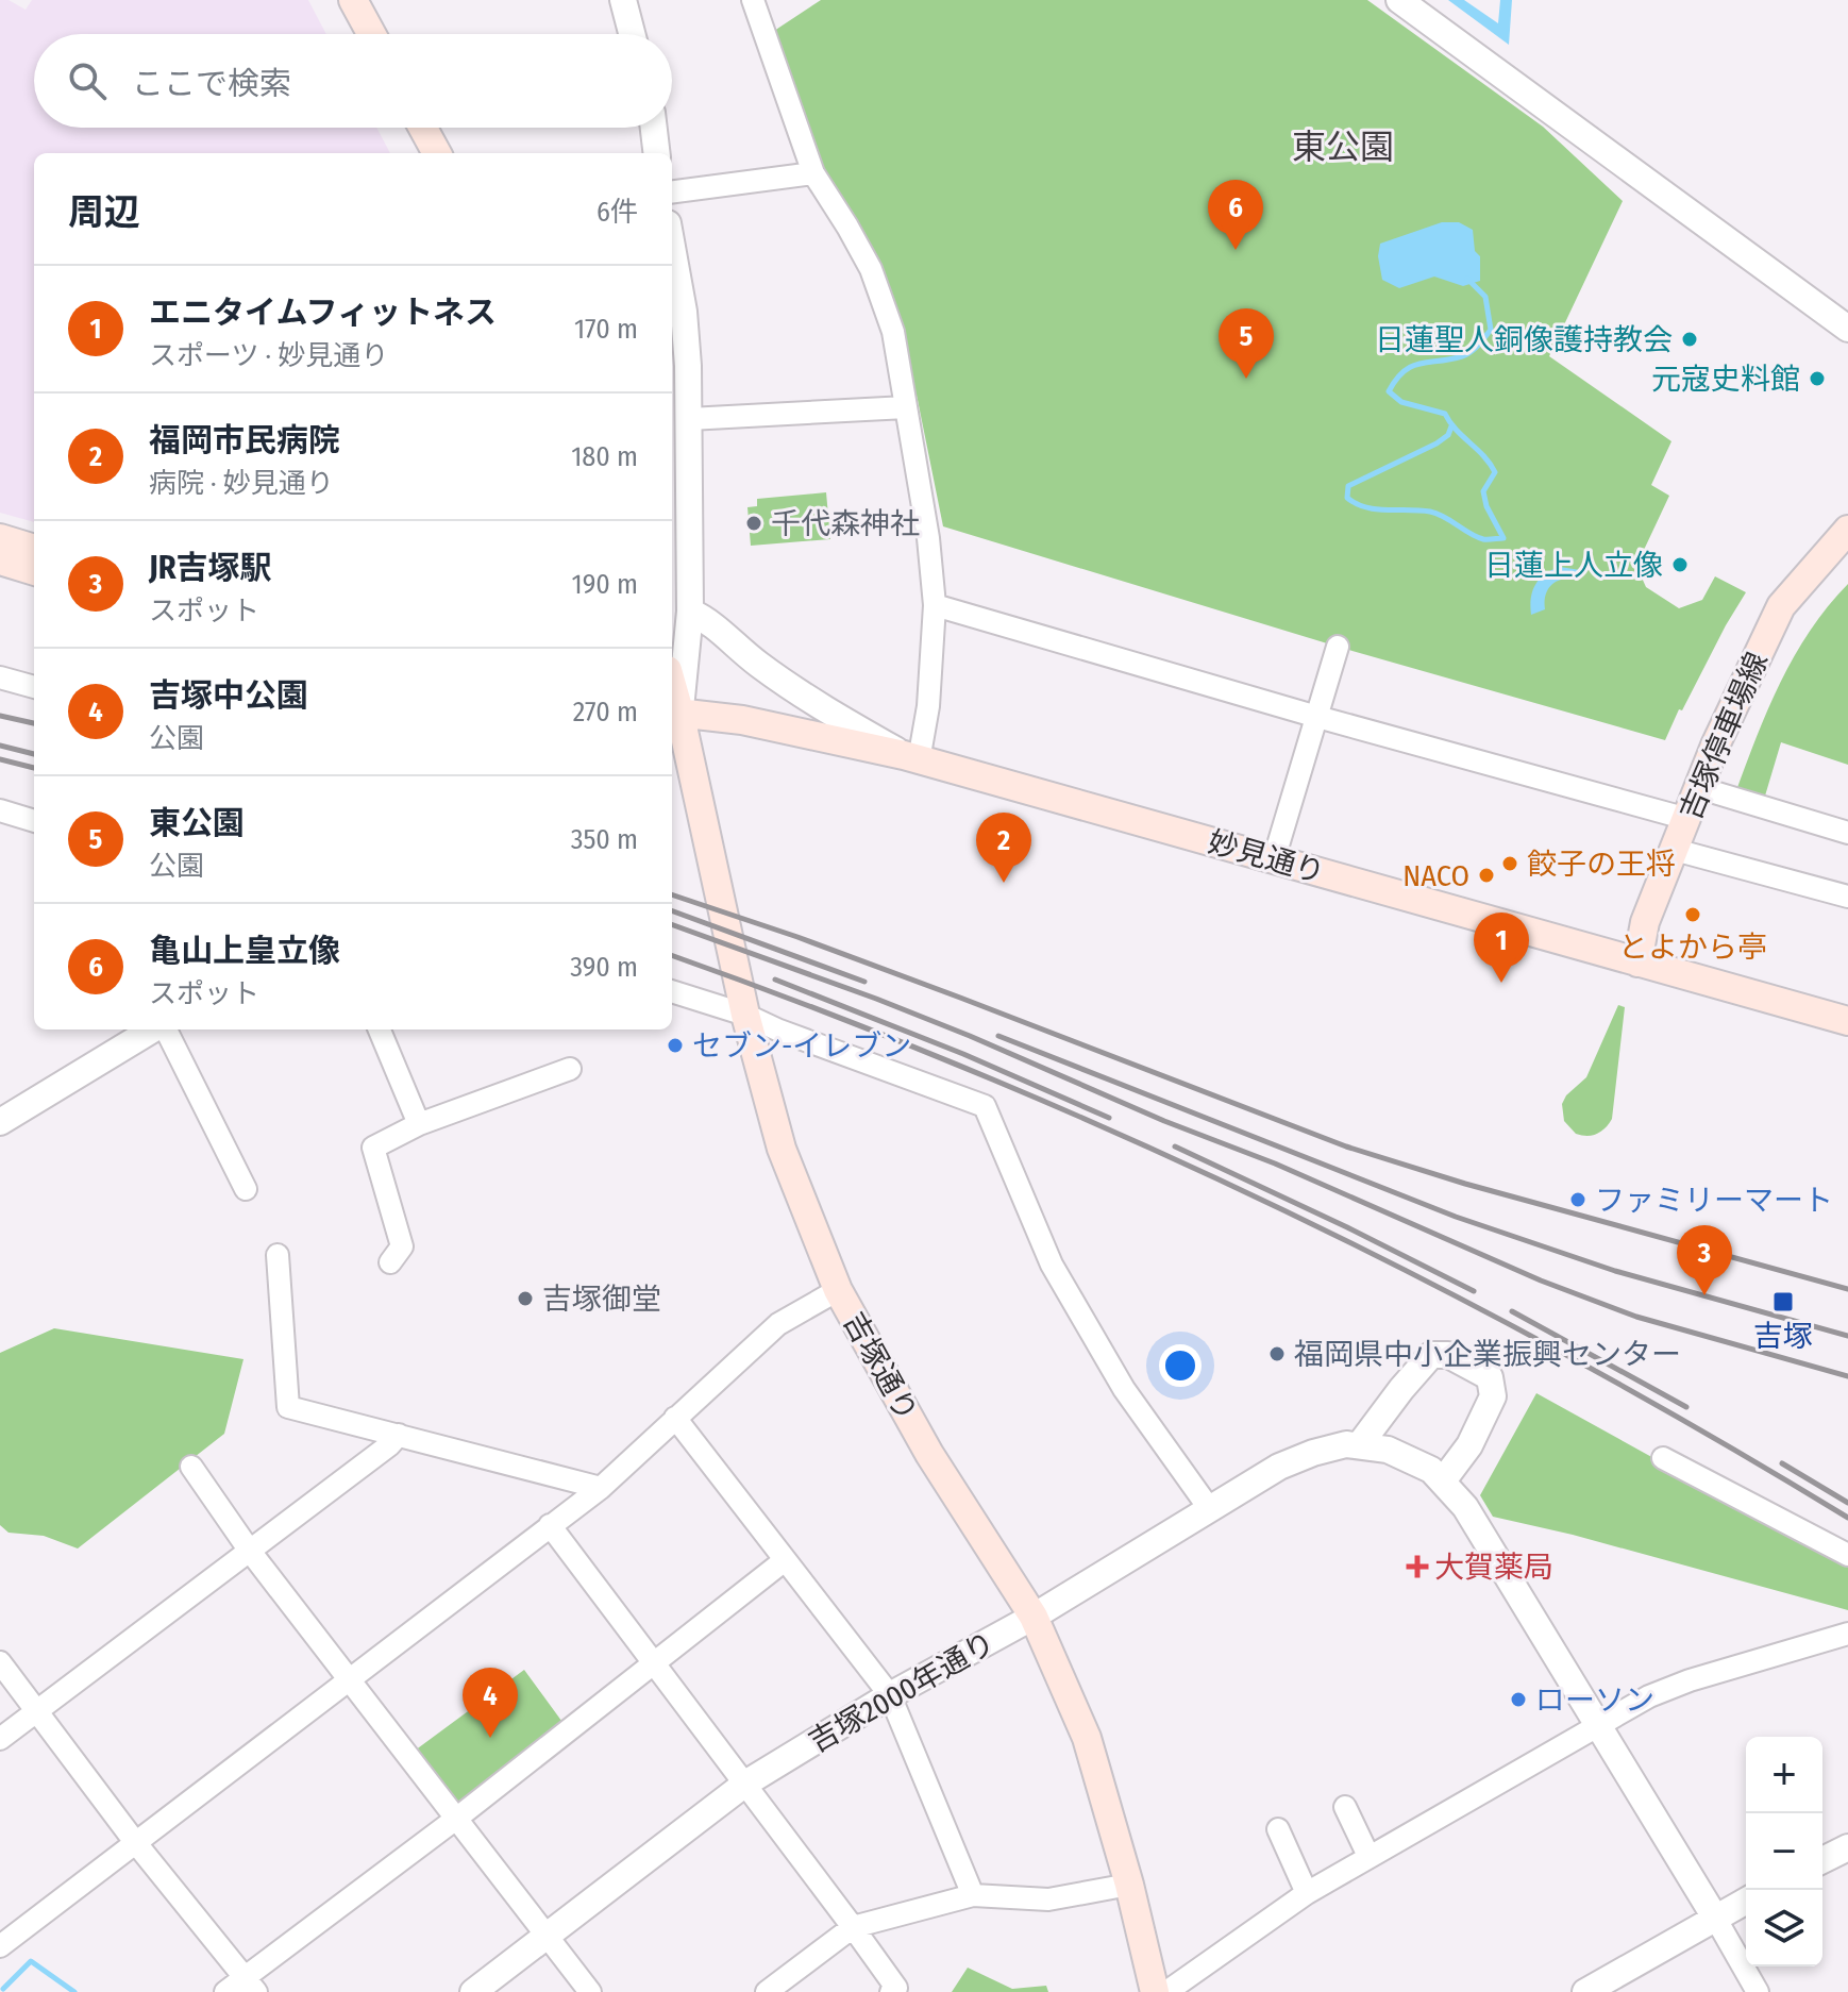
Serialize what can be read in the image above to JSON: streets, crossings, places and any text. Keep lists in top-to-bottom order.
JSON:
{
  "streets": {
    "main road": ["吉塚停車場線", "妙見通り", "吉塚通り"],
    "street": ["吉塚2000年通り"]
  },
  "crossings": [
    ["吉塚停車場線", "妙見通り"],
    ["妙見通り", "吉塚通り"],
    ["吉塚通り", "吉塚2000年通り"]
  ],
  "districts": ["東公園"],
  "places": {
    "other": [
      "日蓮聖人銅像護持教会",
      "元寇史料館",
      "千代森神社",
      "日蓮上人立像",
      "餃子の王将",
      "NACO",
      "とよから亭",
      "セブン-イレブン",
      "ファミリーマート",
      "吉塚御堂",
      "福岡県中小企業振興センター",
      "ローソン"
    ],
    "transit": ["吉塚"],
    "health": ["大賀薬局"]
  },
  "page": {
    "search": "ここで検索",
    "heading": ["周辺", "6件"],
    "pins": [
      "6",
      "5",
      "2",
      "1",
      "3",
      "4"
    ],
    "list": [
      {
        "mark": "1",
        "name": "エニタイムフィットネス",
        "note": "スポーツ · 妙見通り",
        "value": "170 m"
      },
      {
        "mark": "2",
        "name": "福岡市民病院",
        "note": "病院 · 妙見通り",
        "value": "180 m"
      },
      {
        "mark": "3",
        "name": "JR吉塚駅",
        "note": "スポット",
        "value": "190 m"
      },
      {
        "mark": "4",
        "name": "吉塚中公園",
        "note": "公園",
        "value": "270 m"
      },
      {
        "mark": "5",
        "name": "東公園",
        "note": "公園",
        "value": "350 m"
      },
      {
        "mark": "6",
        "name": "亀山上皇立像",
        "note": "スポット",
        "value": "390 m"
      }
    ],
    "map_buttons": ["+", "−"]
  }
}
